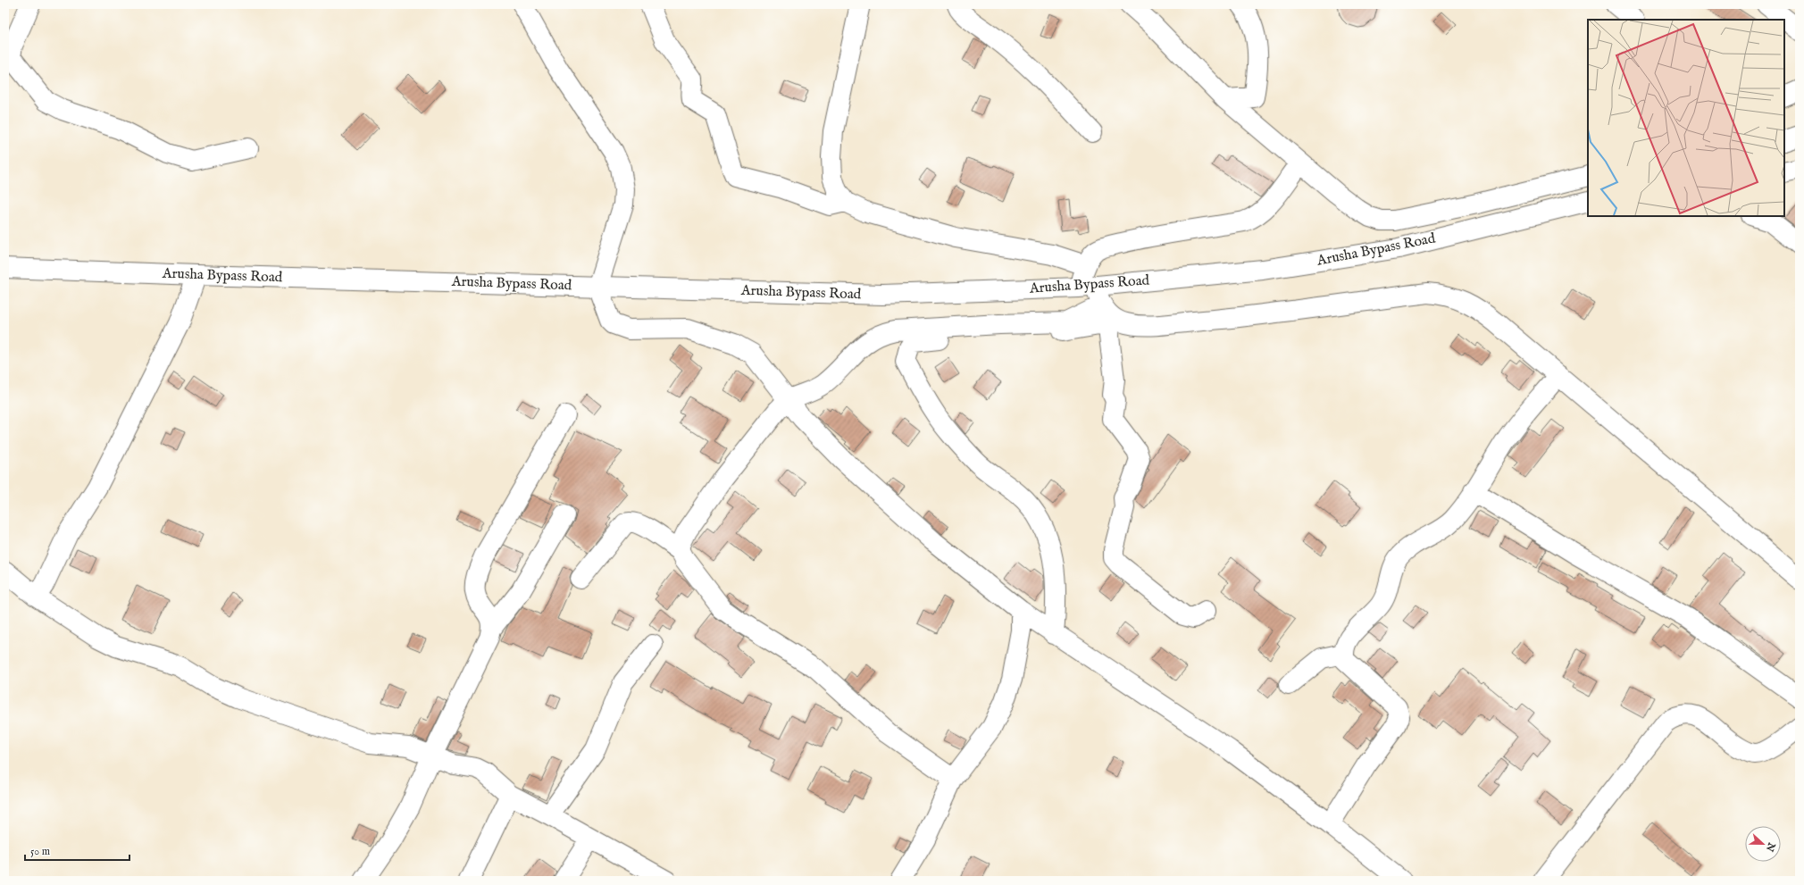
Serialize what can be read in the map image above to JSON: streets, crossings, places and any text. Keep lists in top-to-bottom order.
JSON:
{
  "streets": {
    "street": ["Arusha Bypass Road"]
  },
  "scale_bar": "50 m",
  "north": "right"
}
